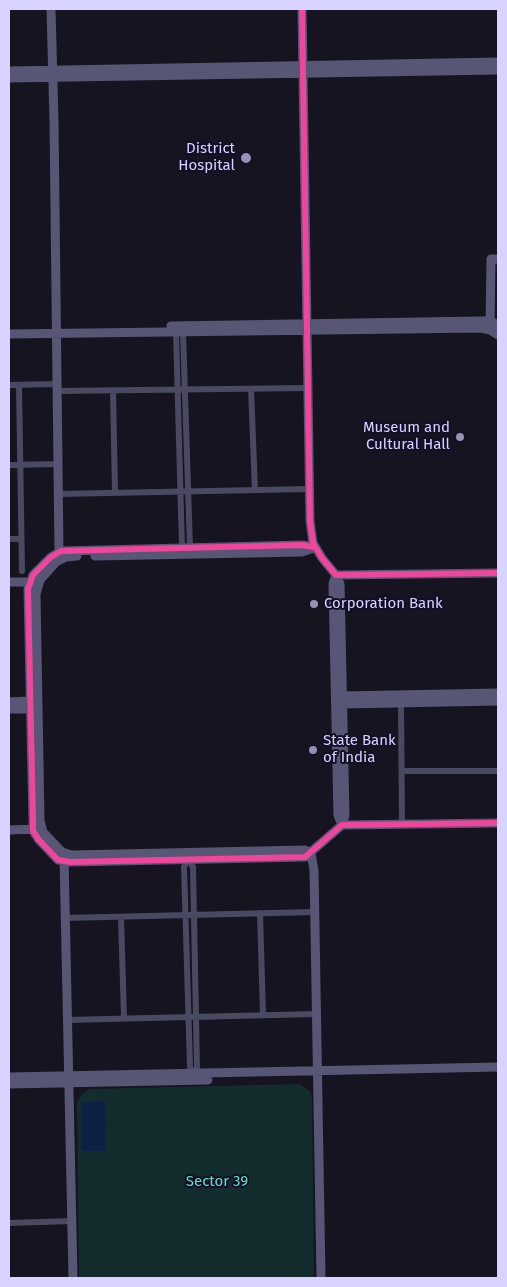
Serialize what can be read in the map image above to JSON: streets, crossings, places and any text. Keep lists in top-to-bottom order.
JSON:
{
  "parks": ["Sector 39"],
  "places": [
    "District Hospital",
    "Museum and Cultural Hall",
    "Corporation Bank",
    "State Bank of India"
  ]
}
